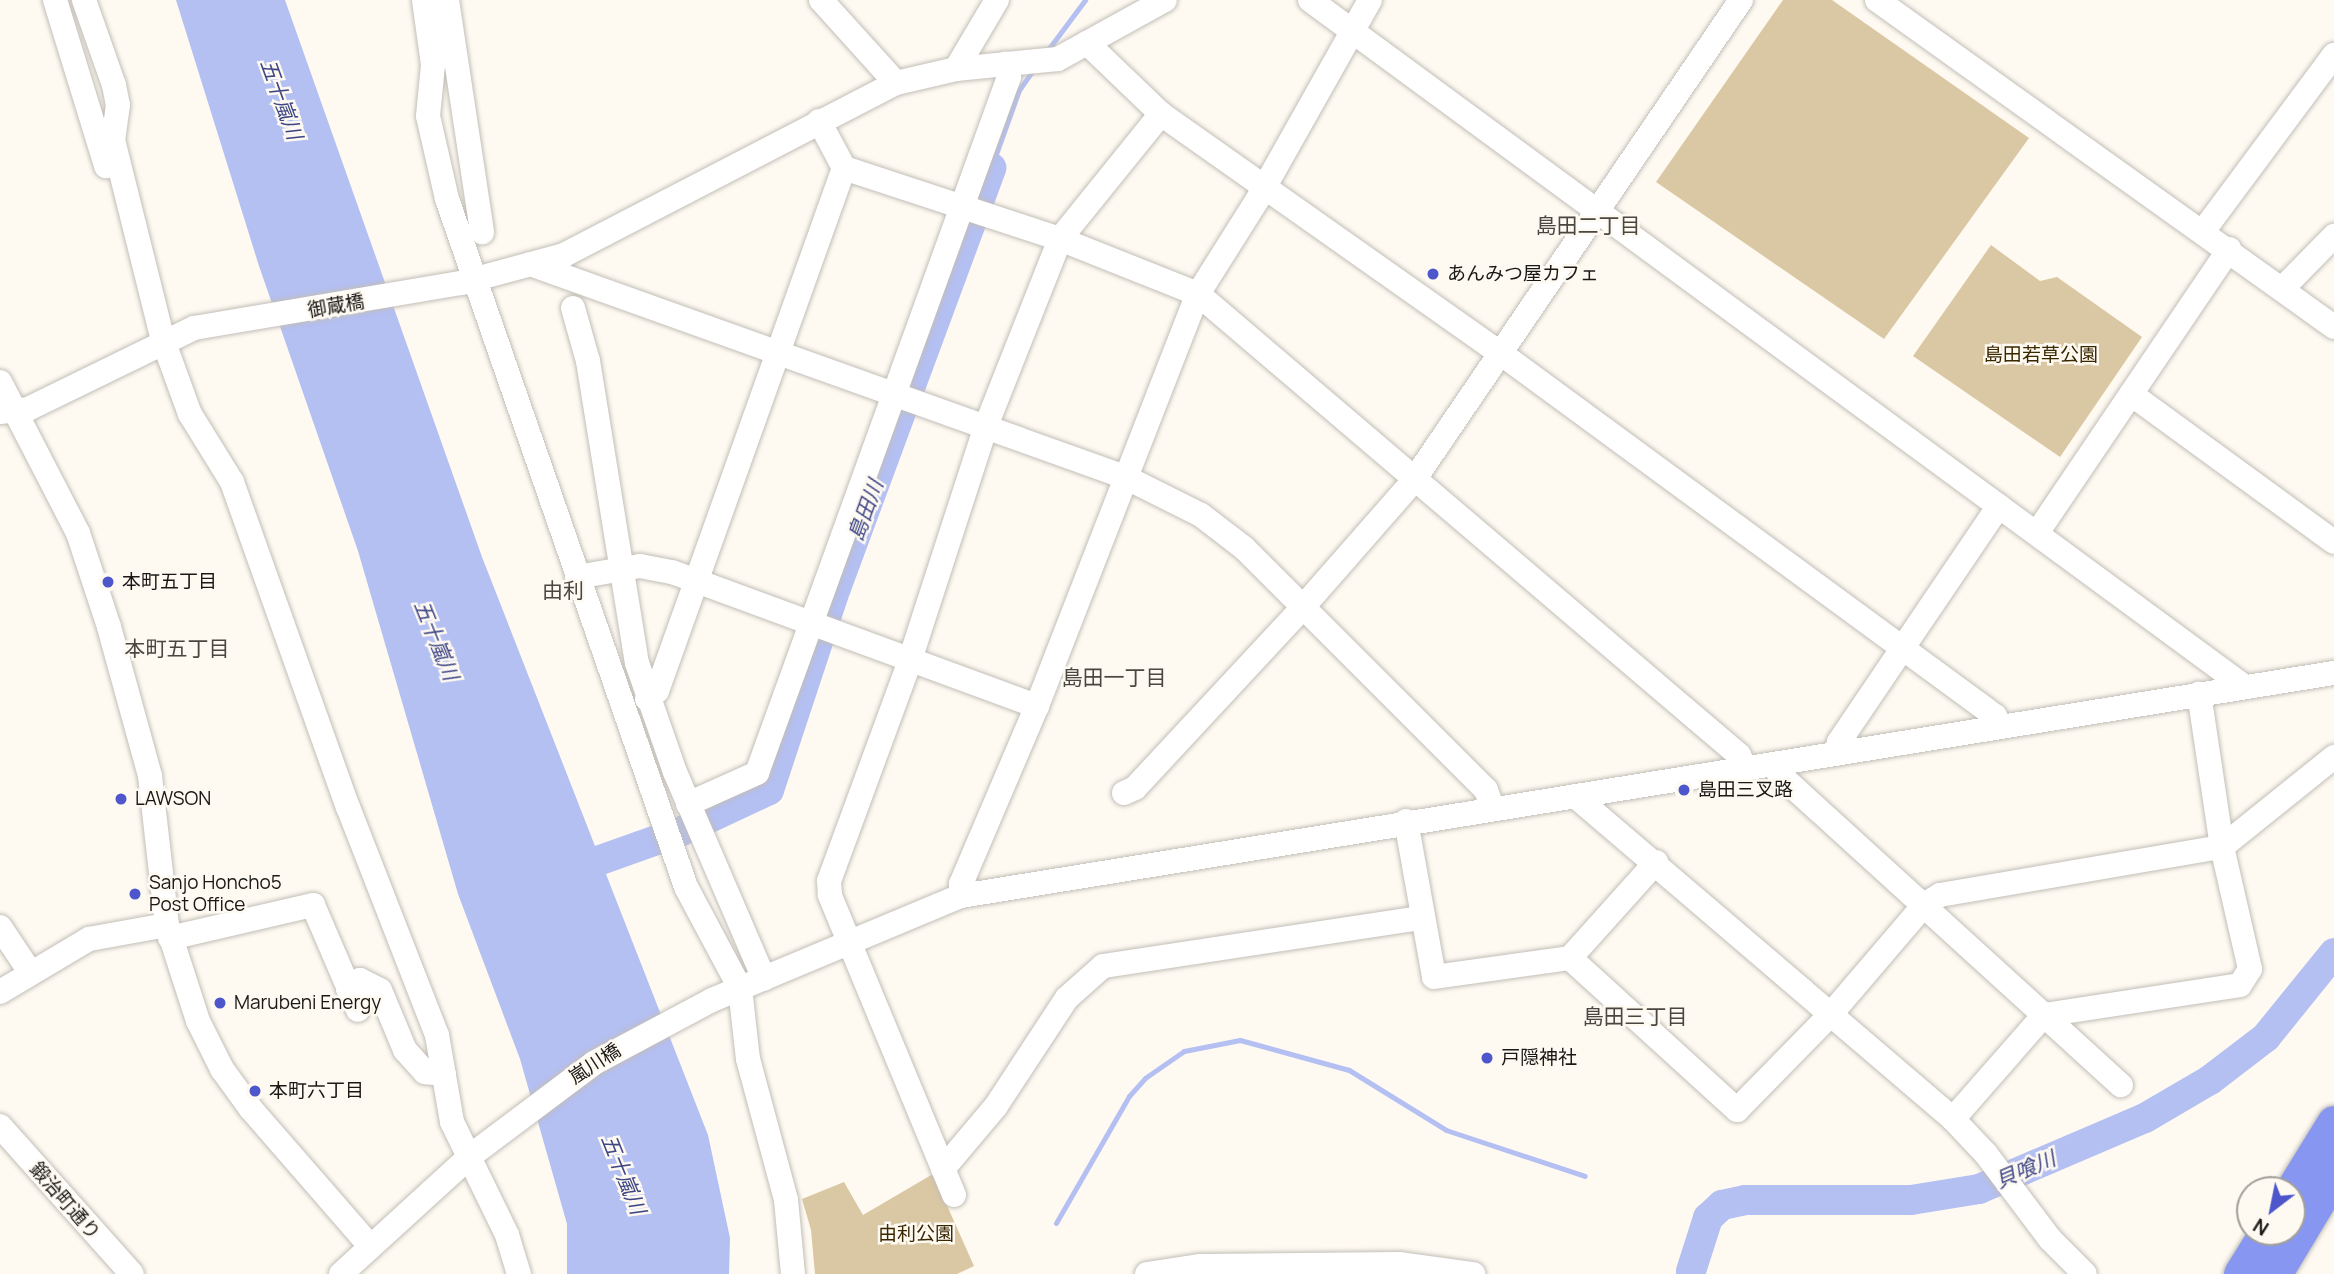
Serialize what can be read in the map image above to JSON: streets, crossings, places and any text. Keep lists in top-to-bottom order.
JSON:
{
  "streets": {
    "street": ["御蔵橋", "嵐川橋", "鍛治町通り"]
  },
  "districts": [
    "島田二丁目",
    "由利",
    "本町五丁目",
    "島田一丁目",
    "島田三丁目"
  ],
  "water": ["五十嵐川", "島田川", "貝喰川"],
  "parks": ["島田若草公園", "由利公園"],
  "places": [
    "あんみつ屋カフェ",
    "本町五丁目",
    "島田三叉路",
    "LAWSON",
    "Sanjo Honcho5 Post Office",
    "Marubeni Energy",
    "戸隠神社",
    "本町六丁目"
  ],
  "north": "bottom left"
}
